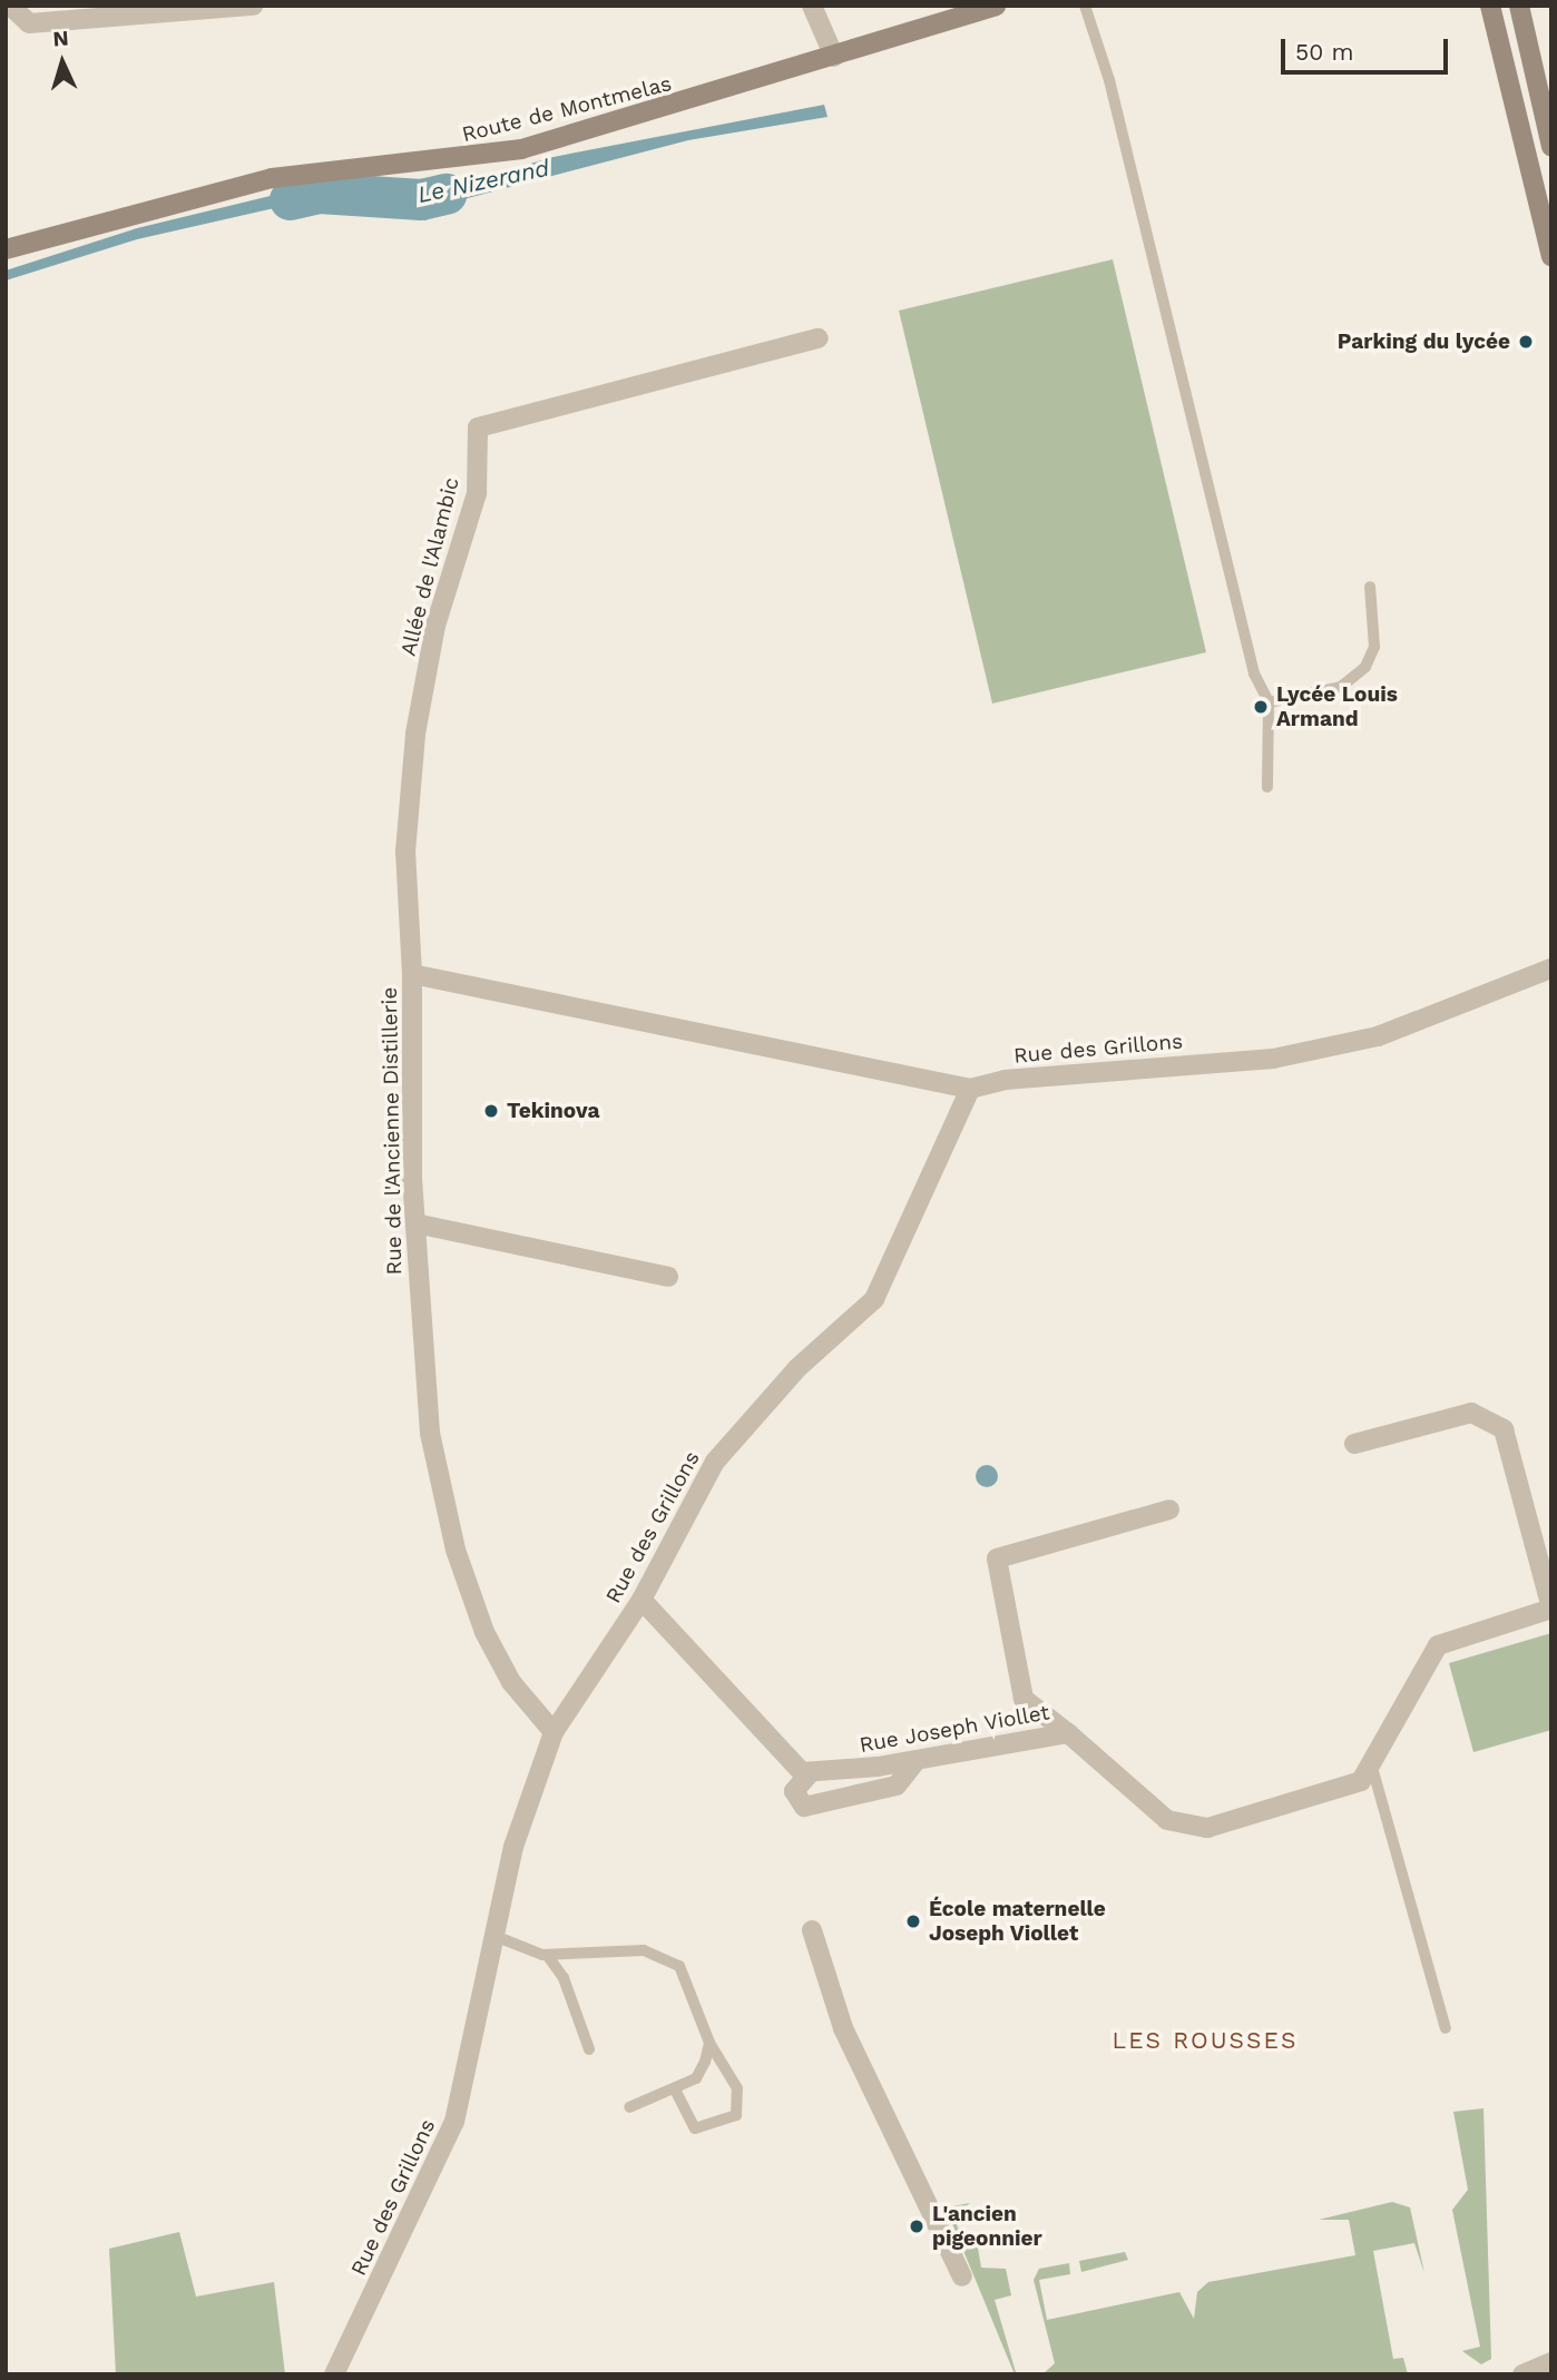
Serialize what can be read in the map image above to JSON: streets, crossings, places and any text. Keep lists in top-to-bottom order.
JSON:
{
  "streets": {
    "street": [
      "Route de Montmelas",
      "Allée de l'Alambic",
      "Rue des Grillons",
      "Rue de l'Ancienne Distillerie",
      "Rue Joseph Viollet"
    ]
  },
  "crossings": [
    ["Allée de l'Alambic", "Rue de l'Ancienne Distillerie"],
    ["Rue des Grillons", "Rue de l'Ancienne Distillerie"]
  ],
  "districts": ["LES ROUSSES"],
  "water": ["Le Nizerand"],
  "places": [
    "Parking du lycée",
    "Lycée Louis Armand",
    "Tekinova",
    "École maternelle Joseph Viollet",
    "L'ancien pigeonnier"
  ],
  "scale_bar": "50 m",
  "north": "top"
}
